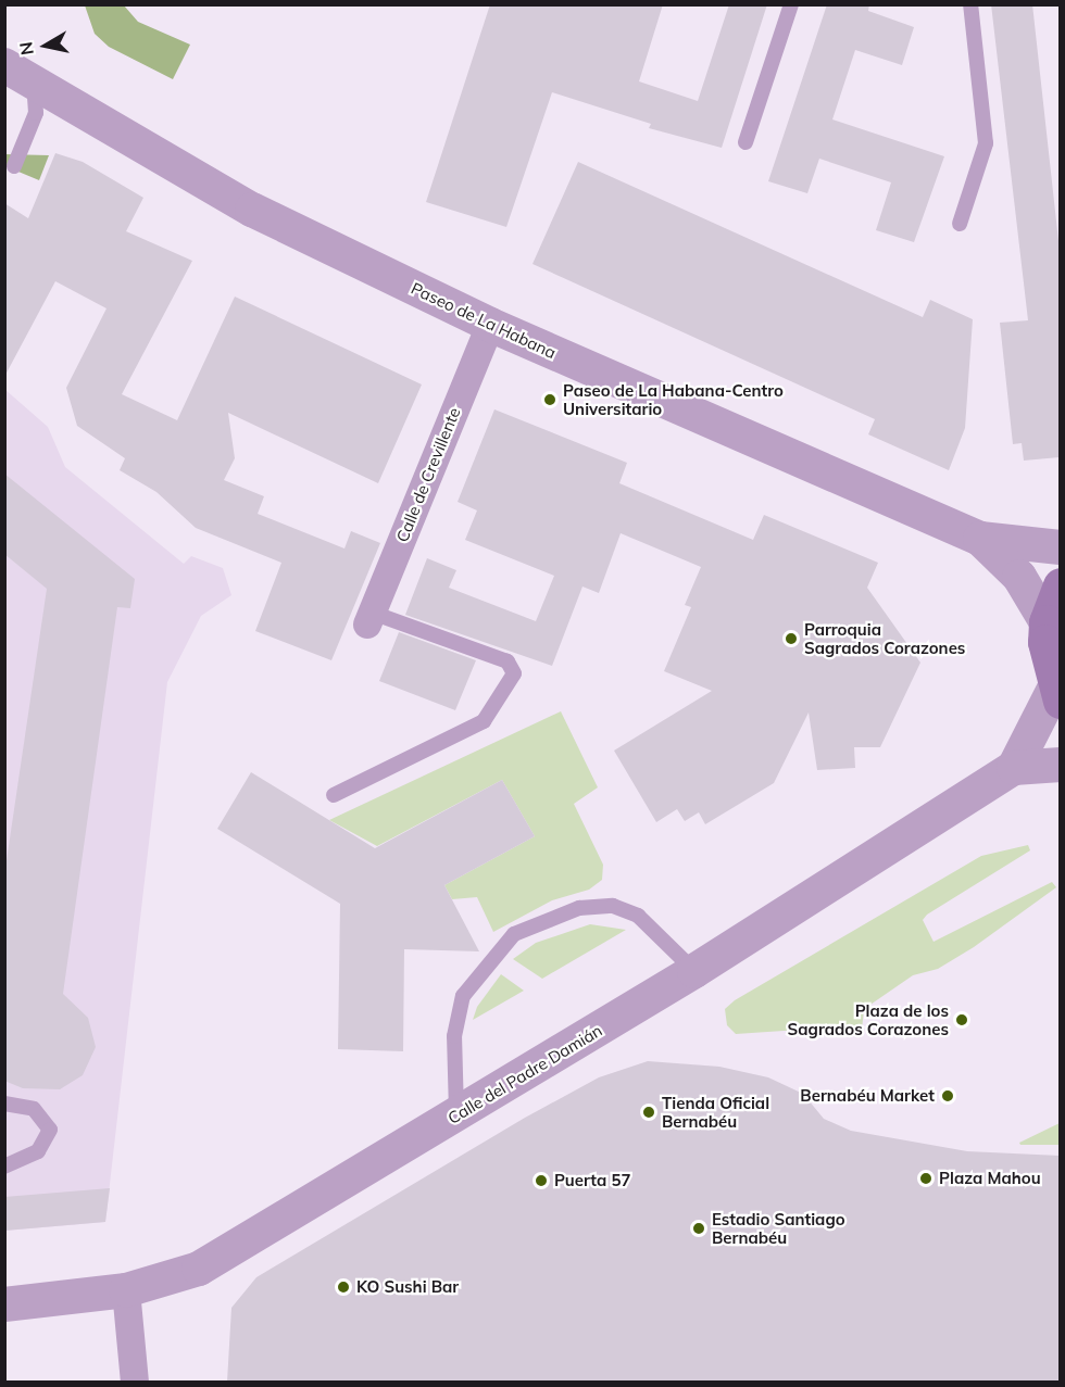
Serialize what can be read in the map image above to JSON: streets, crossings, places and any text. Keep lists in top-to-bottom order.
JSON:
{
  "streets": {
    "street": ["Paseo de La Habana", "Calle de Crevillente", "Calle del Padre Damián"]
  },
  "crossings": [
    ["Paseo de La Habana", "Calle de Crevillente"]
  ],
  "places": [
    "Paseo de La Habana-Centro Universitario",
    "Parroquia Sagrados Corazones",
    "Plaza de los Sagrados Corazones",
    "Bernabéu Market",
    "Tienda Oficial Bernabéu",
    "Plaza Mahou",
    "Puerta 57",
    "Estadio Santiago Bernabéu",
    "KO Sushi Bar"
  ],
  "north": "left"
}
